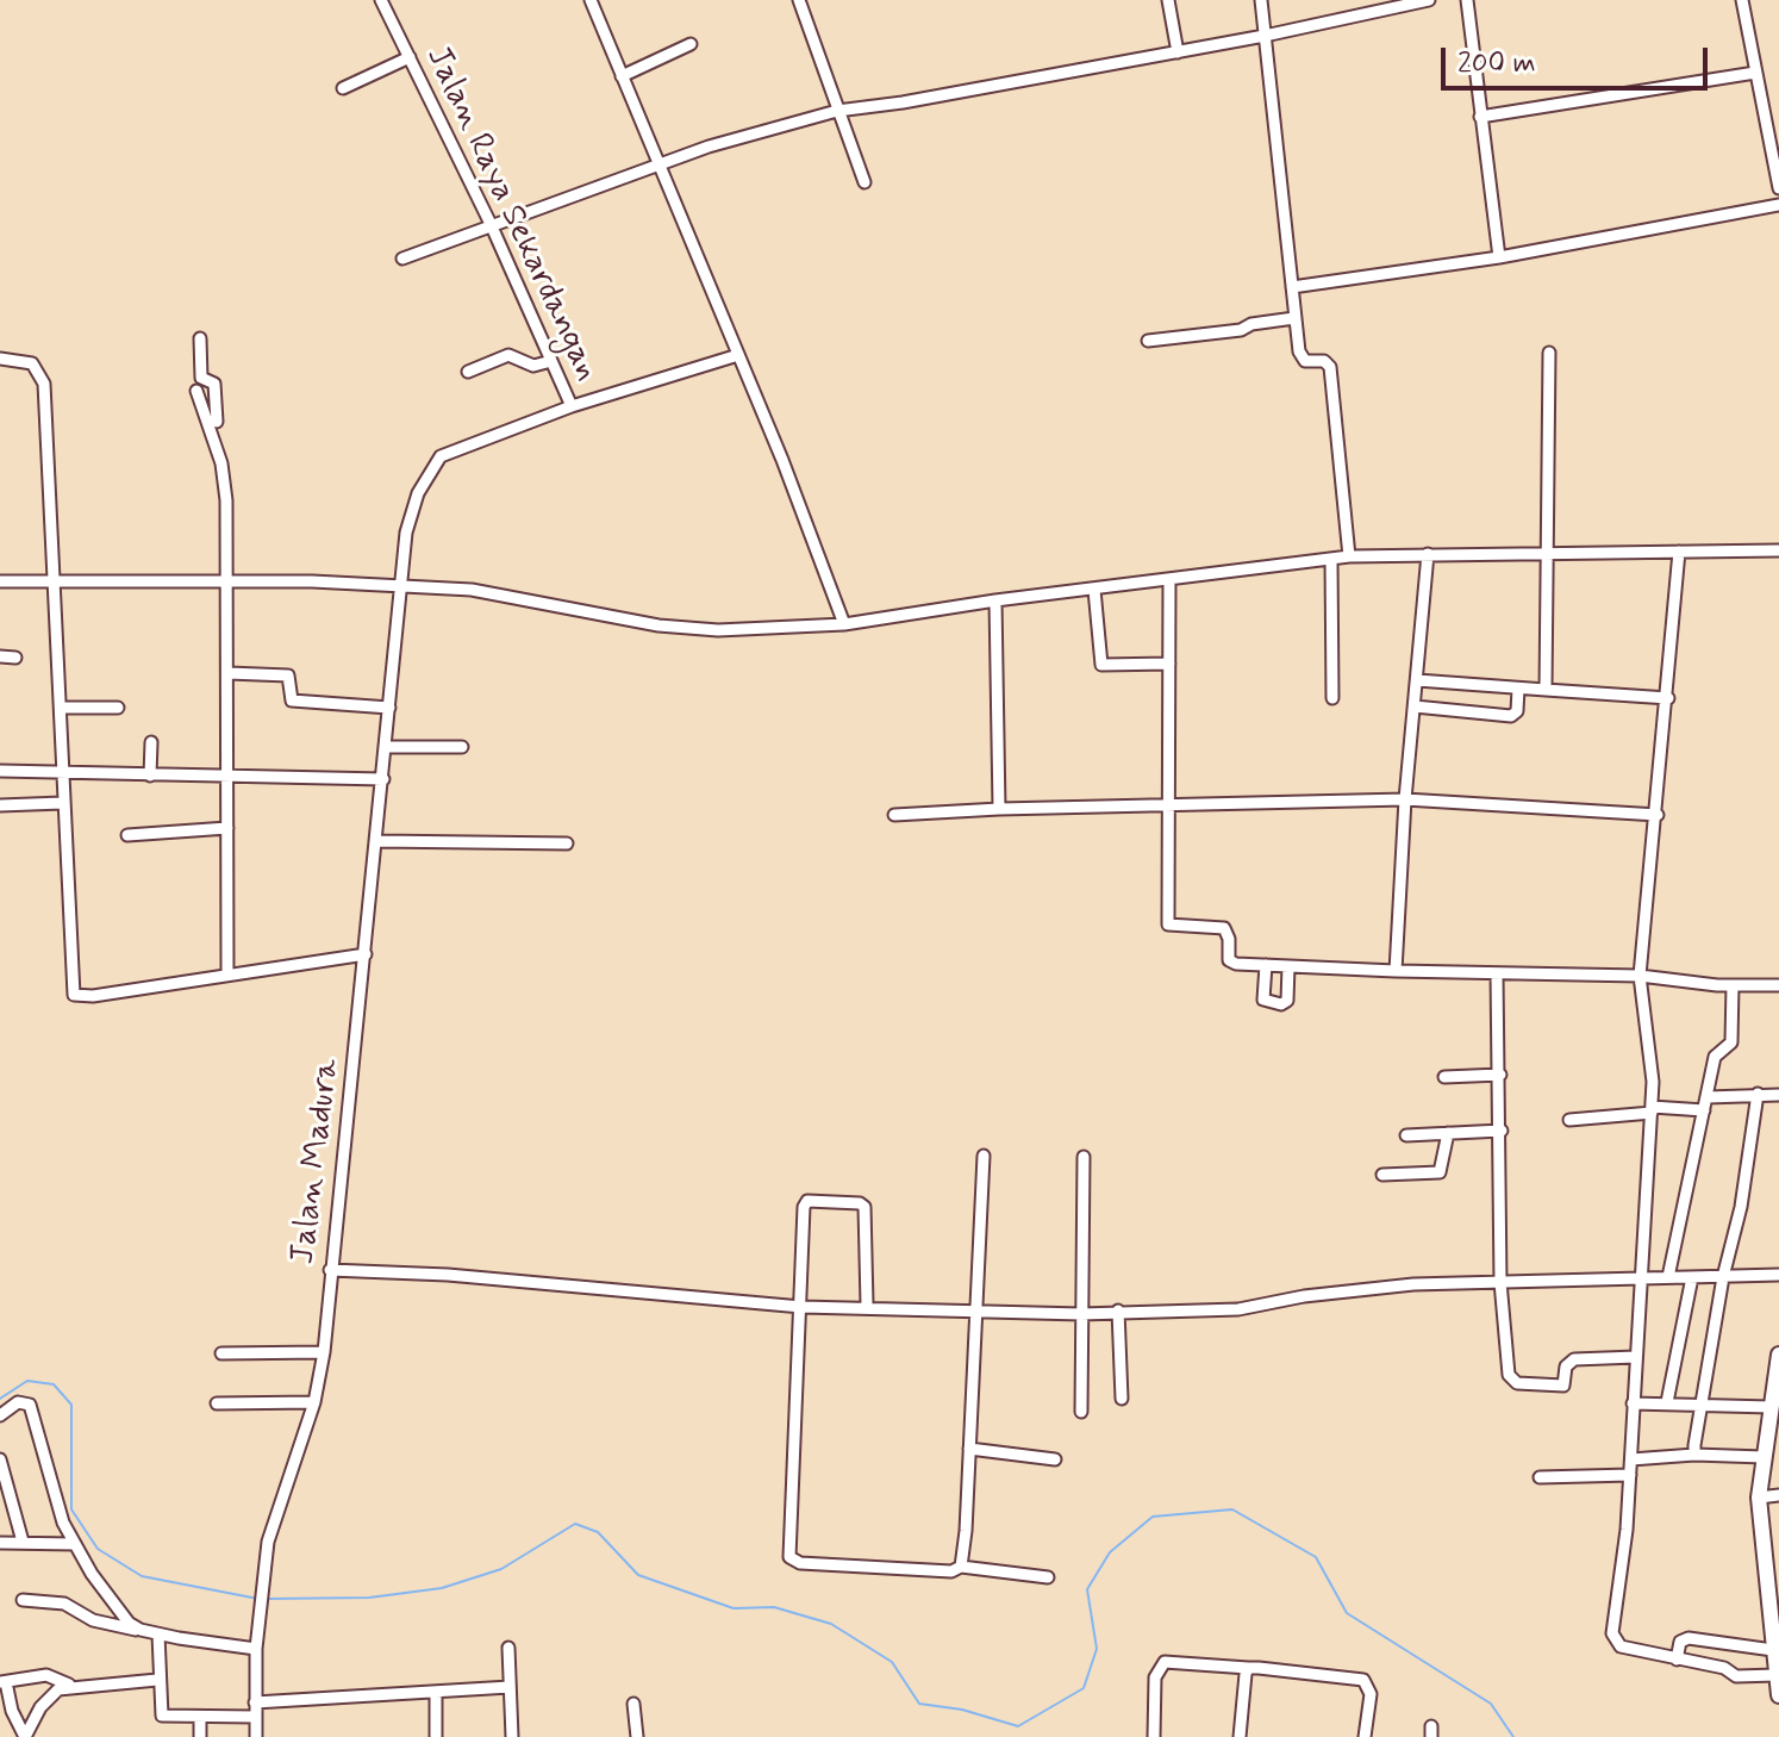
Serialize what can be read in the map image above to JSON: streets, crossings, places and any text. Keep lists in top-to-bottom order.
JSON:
{
  "streets": {
    "street": ["Jalan Raya Sekardangan", "Jalan Madura"]
  },
  "crossings": [
    ["Jalan Raya Sekardangan", "Jalan Madura"]
  ],
  "scale_bar": "200 m"
}
